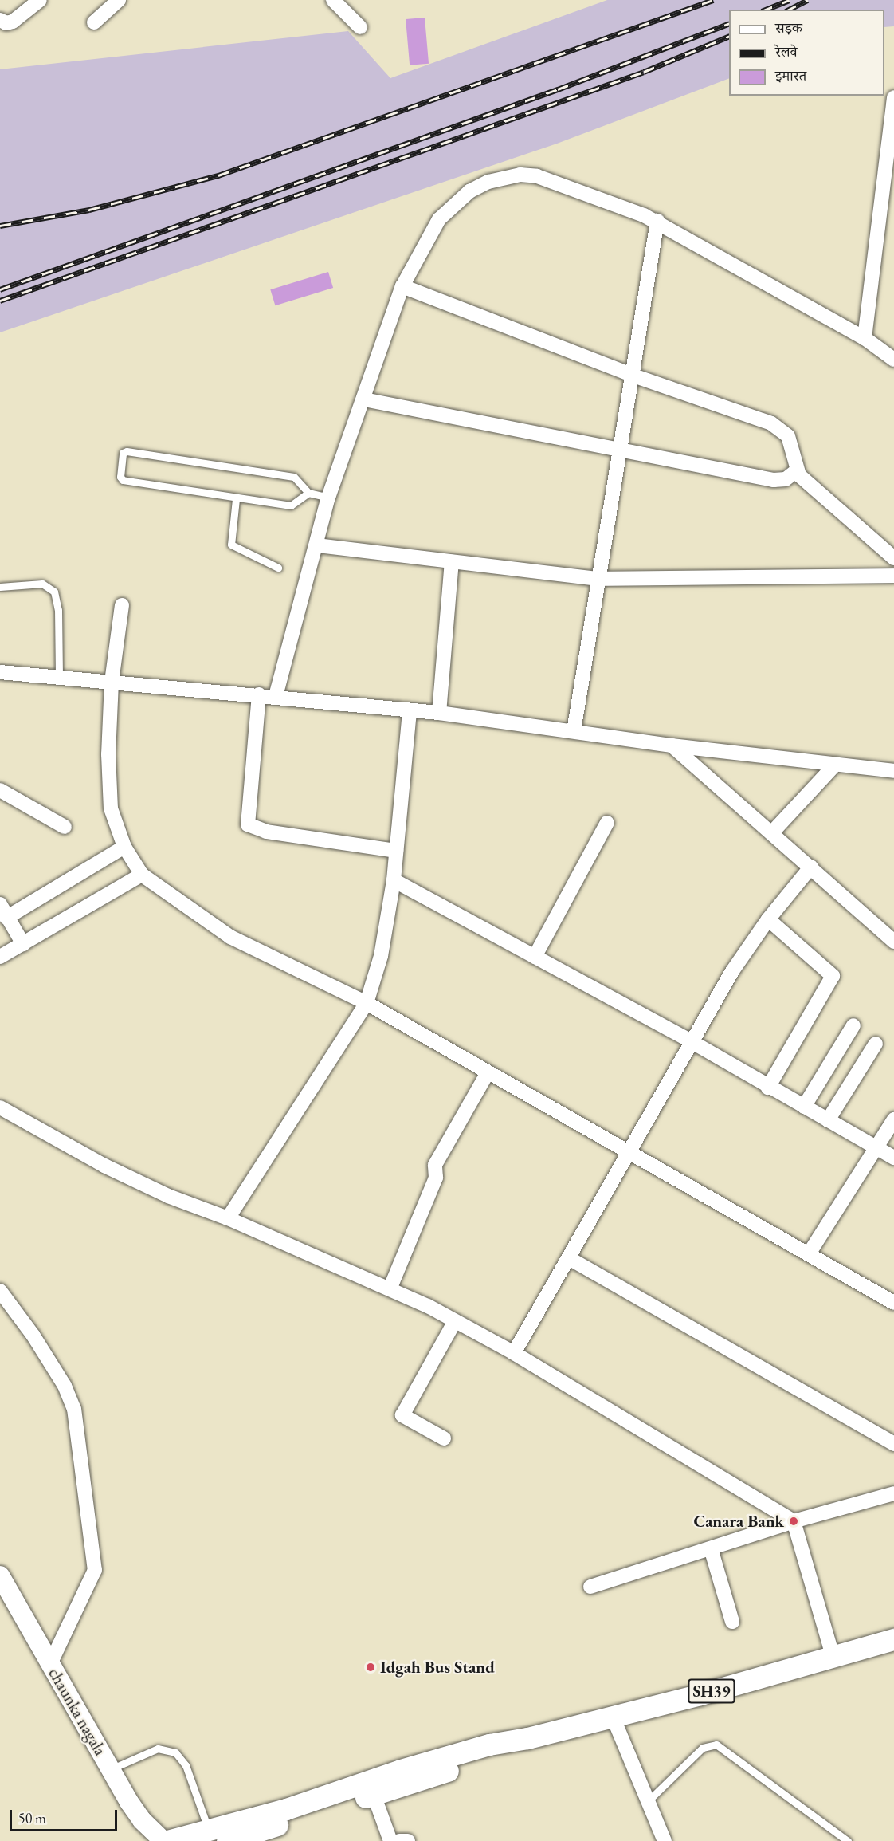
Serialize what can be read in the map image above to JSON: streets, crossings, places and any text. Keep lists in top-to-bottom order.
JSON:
{
  "streets": {
    "main road": ["SH39", "chaunka nagala"]
  },
  "places": ["Canara Bank", "Idgah Bus Stand"],
  "legend": ["सड़क", "रेलवे", "इमारत"],
  "scale_bar": "50 m"
}
